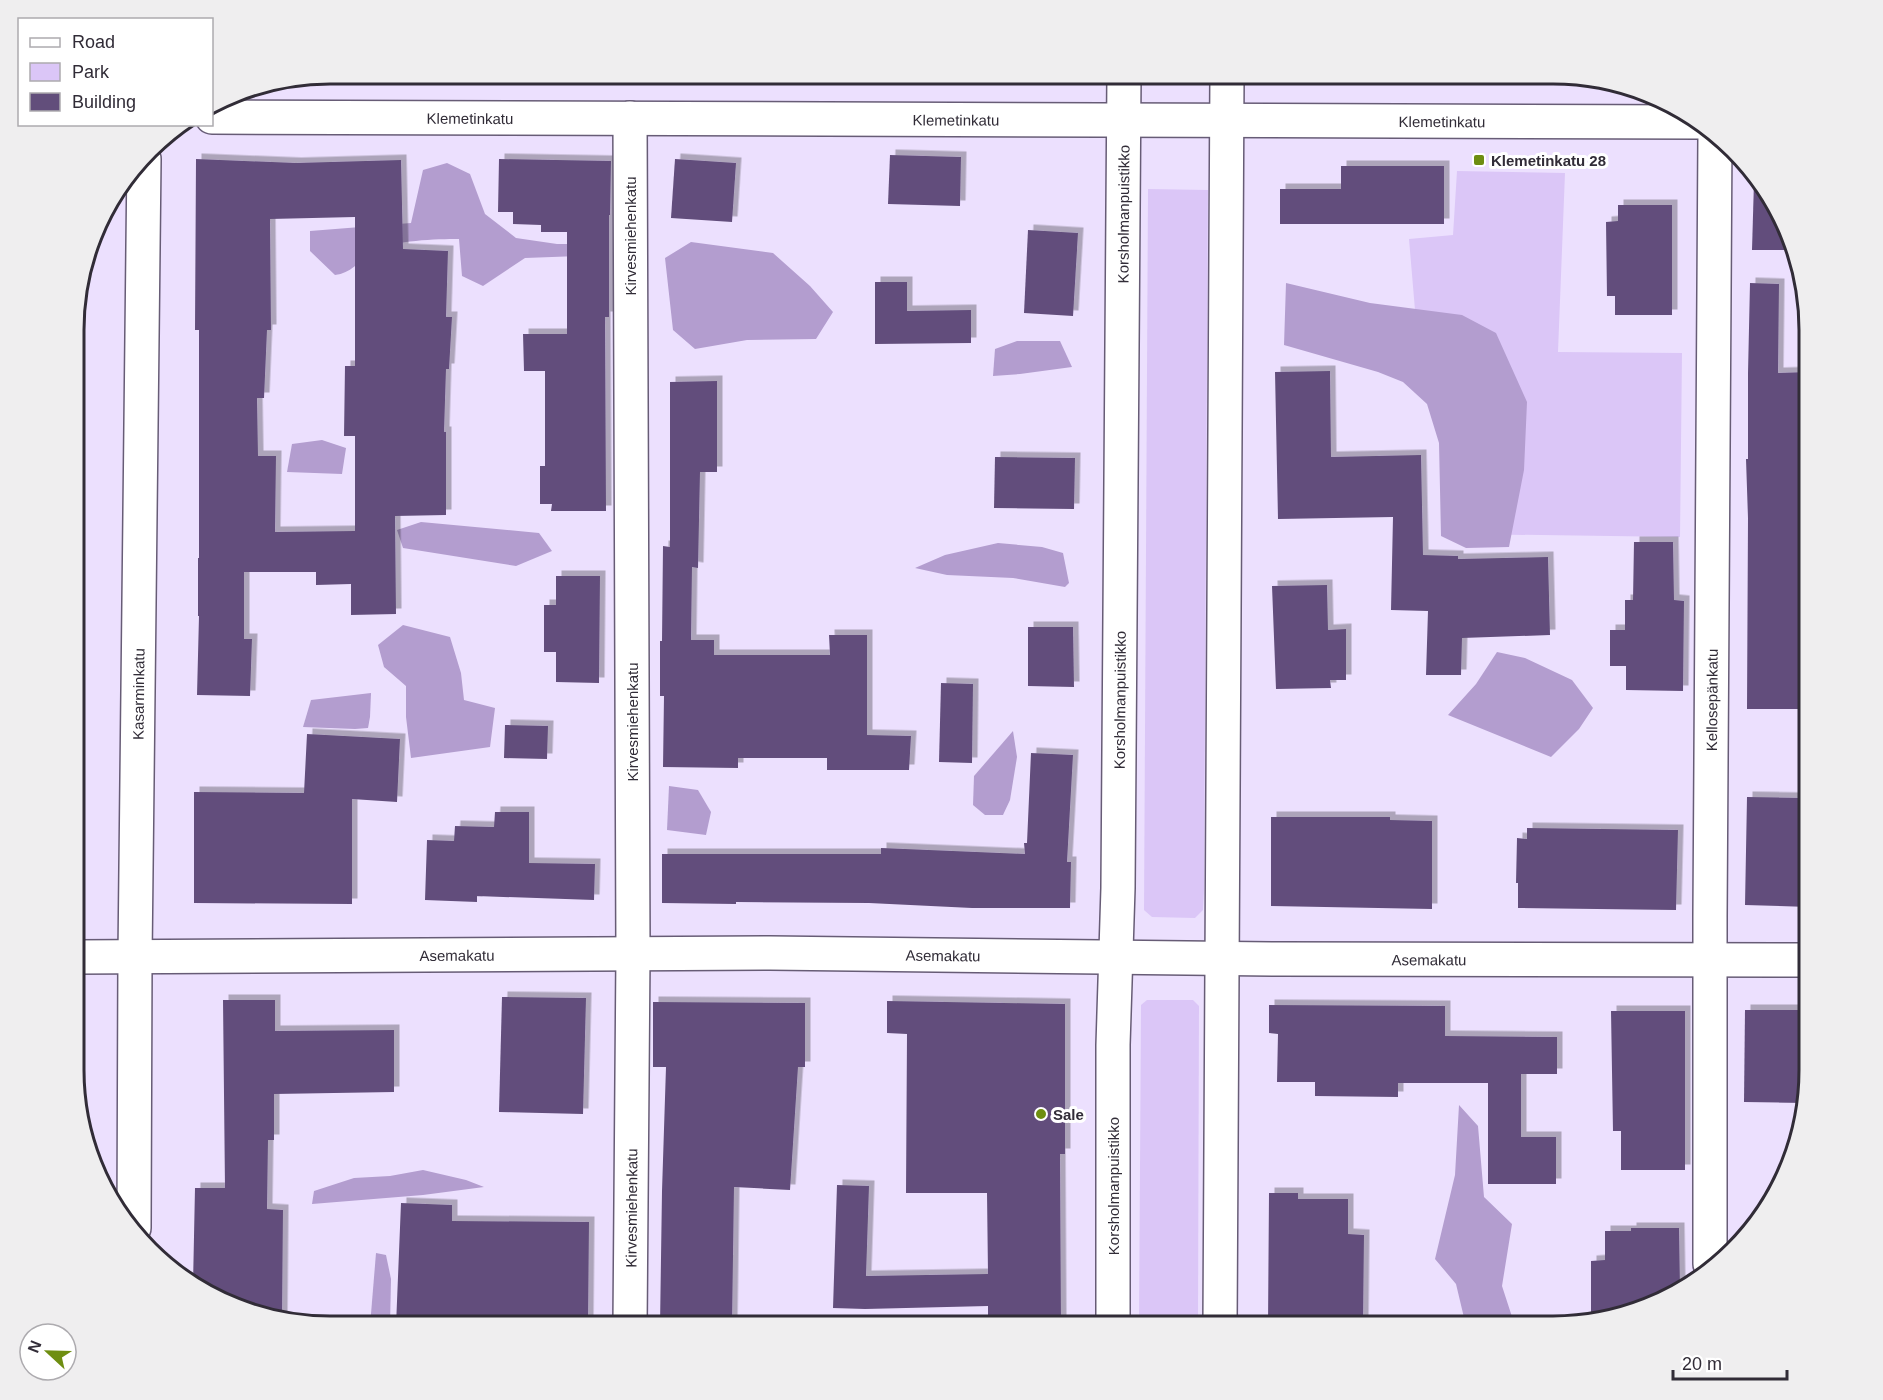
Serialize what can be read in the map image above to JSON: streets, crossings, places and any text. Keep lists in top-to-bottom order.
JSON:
{
  "streets": {
    "street": [
      "Klemetinkatu",
      "Korsholmanpuistikko",
      "Kirvesmiehenkatu",
      "Kasarminkatu",
      "Kellosepänkatu",
      "Asemakatu"
    ]
  },
  "crossings": [
    ["Klemetinkatu", "Korsholmanpuistikko"],
    ["Klemetinkatu", "Kirvesmiehenkatu"],
    ["Korsholmanpuistikko", "Asemakatu"],
    ["Kirvesmiehenkatu", "Asemakatu"],
    ["Kasarminkatu", "Asemakatu"],
    ["Kellosepänkatu", "Asemakatu"]
  ],
  "places": {
    "transit": ["Klemetinkatu 28"],
    "other": ["Sale"]
  },
  "legend": ["Road", "Park", "Building"],
  "scale_bar": "20 m",
  "north": "left"
}
